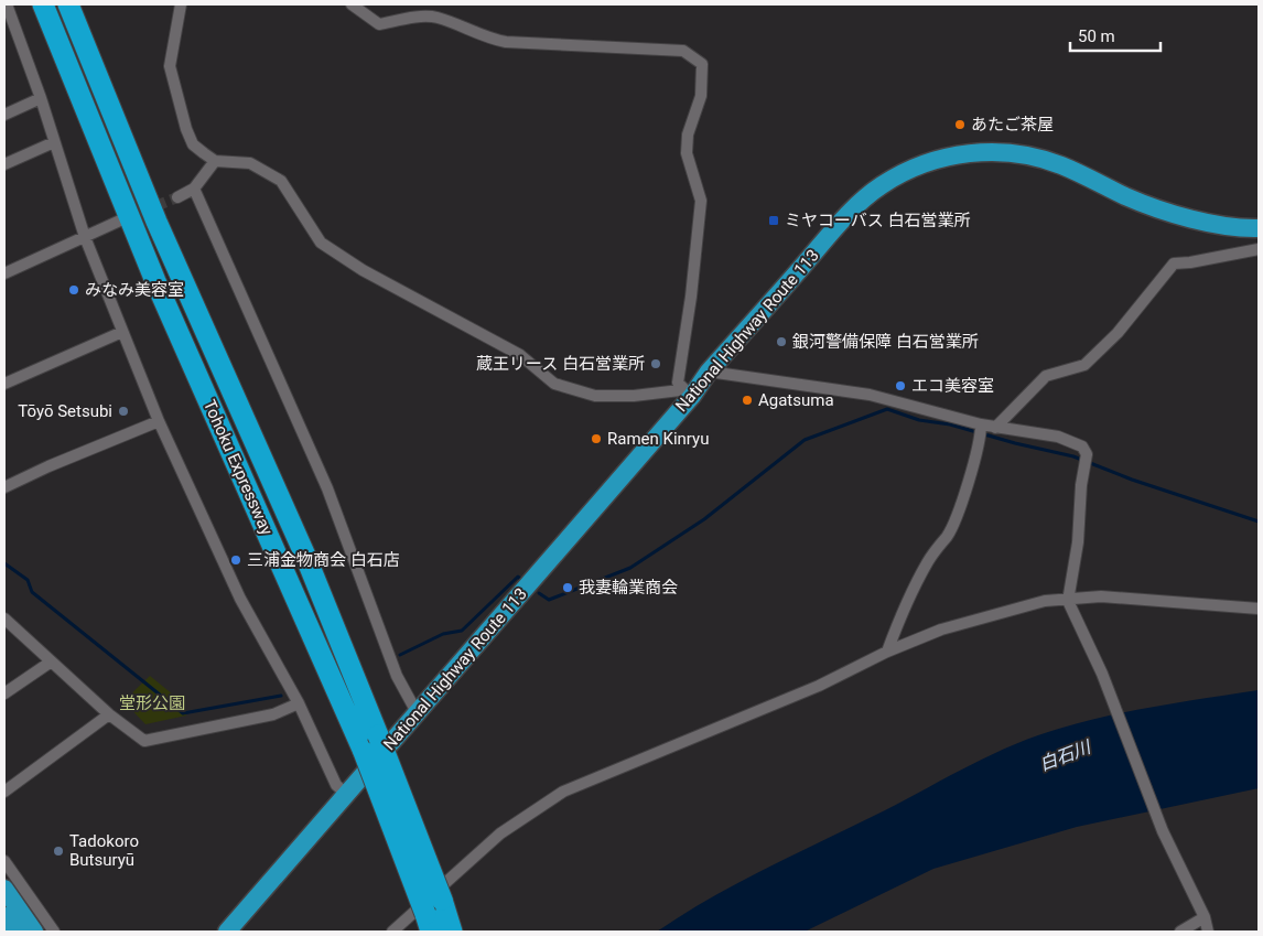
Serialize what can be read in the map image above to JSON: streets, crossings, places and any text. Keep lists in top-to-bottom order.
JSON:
{
  "streets": {
    "highway": ["National Highway Route 113", "Tohoku Expressway"]
  },
  "water": ["白石川"],
  "parks": ["堂形公園"],
  "places": {
    "other": [
      "あたご茶屋",
      "みなみ美容室",
      "銀河警備保障 白石営業所",
      "蔵王リース 白石営業所",
      "エコ美容室",
      "Agatsuma",
      "Tōyō Setsubi",
      "Ramen Kinryu",
      "三浦金物商会 白石店",
      "我妻輪業商会",
      "Tadokoro Butsuryū"
    ],
    "transit": ["ミヤコーバス 白石営業所"]
  },
  "scale_bar": "50 m"
}
